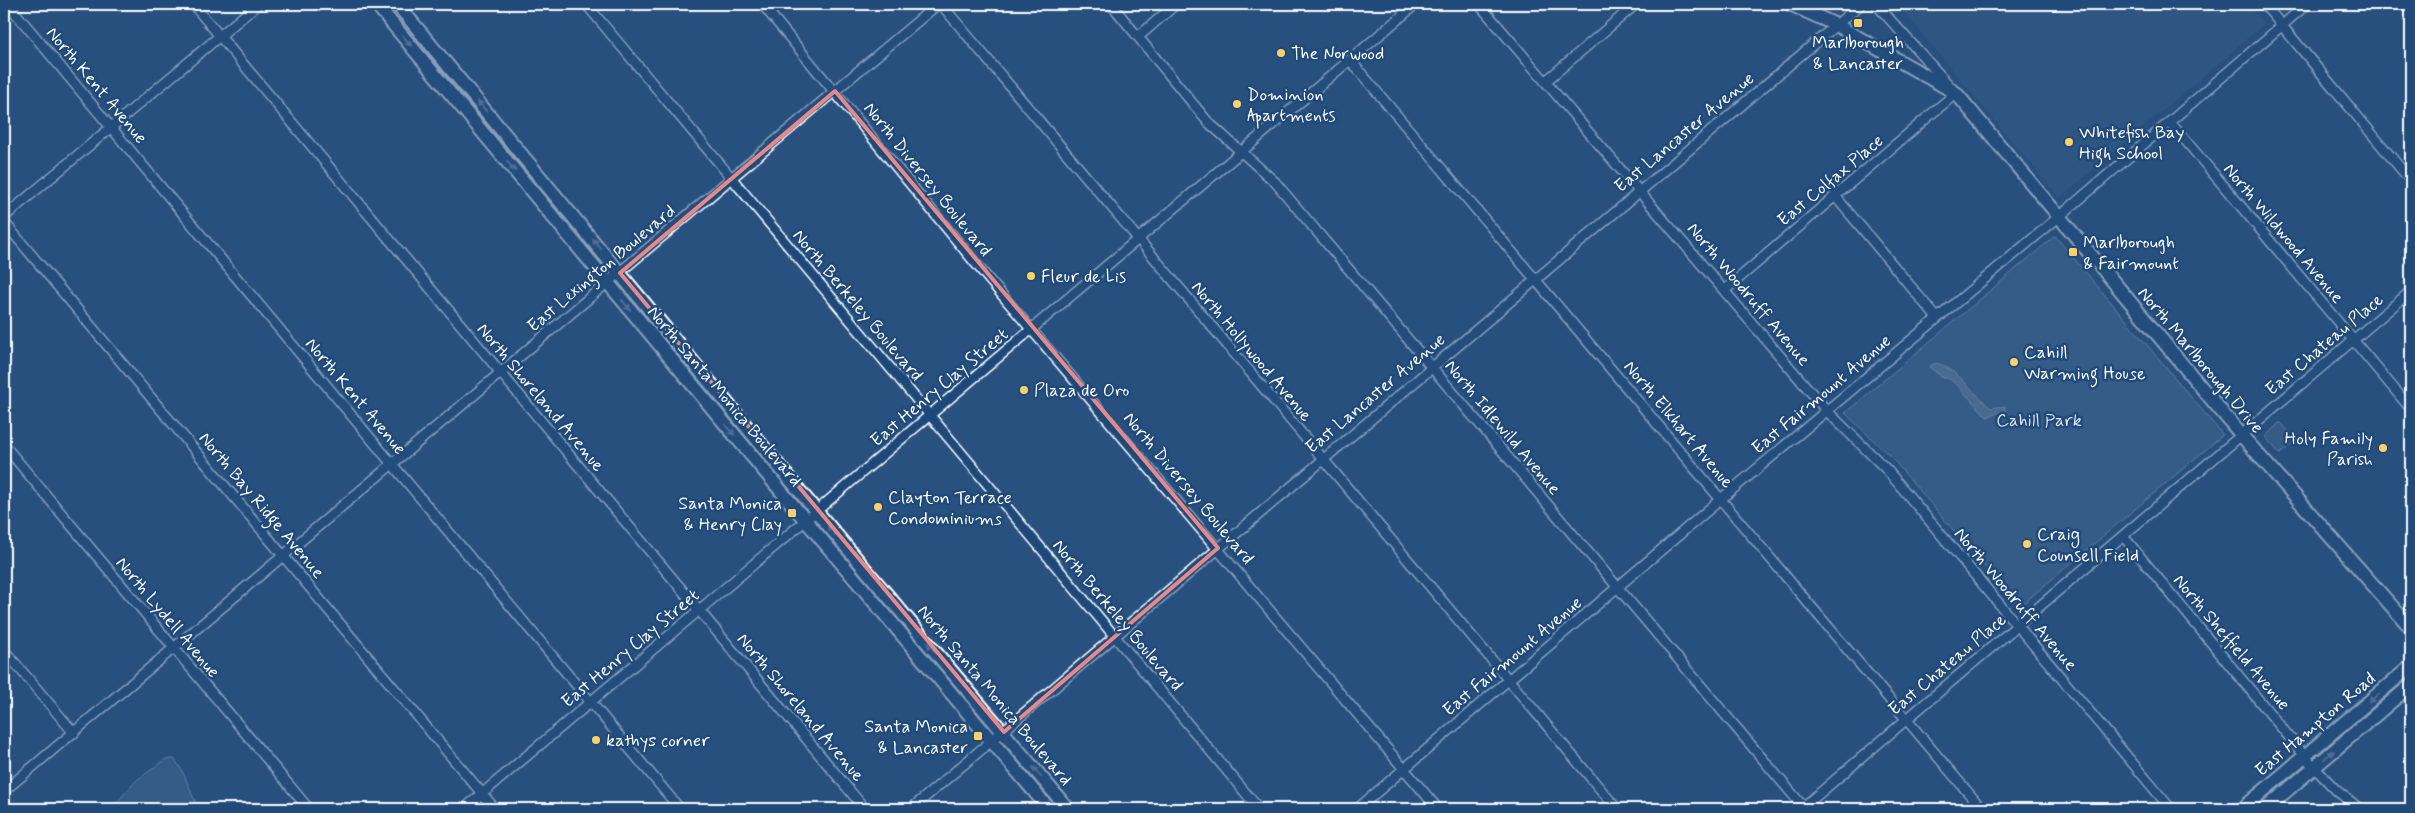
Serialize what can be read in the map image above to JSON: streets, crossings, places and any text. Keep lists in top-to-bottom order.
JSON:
{
  "streets": {
    "street": [
      "North Kent Avenue",
      "East Lancaster Avenue",
      "North Diversey Boulevard",
      "East Colfax Place",
      "North Wildwood Avenue",
      "East Lexington Boulevard",
      "North Woodruff Avenue",
      "North Berkeley Boulevard",
      "East Chateau Place",
      "North Hollywood Avenue",
      "North Marlborough Drive",
      "East Henry Clay Street",
      "East Fairmount Avenue",
      "North Santa Monica Boulevard",
      "North Shoreland Avenue",
      "North Elkhart Avenue",
      "North Idlewild Avenue",
      "North Bay Ridge Avenue",
      "North Lydell Avenue",
      "North Sheffield Avenue",
      "East Hampton Road"
    ]
  },
  "crossings": [
    ["North Kent Avenue", "East Lexington Boulevard"],
    ["North Kent Avenue", "East Henry Clay Street"],
    ["East Lancaster Avenue", "North Diversey Boulevard"],
    ["East Lancaster Avenue", "North Woodruff Avenue"],
    ["East Lancaster Avenue", "North Berkeley Boulevard"],
    ["East Lancaster Avenue", "North Hollywood Avenue"],
    ["East Lancaster Avenue", "North Marlborough Drive"],
    ["East Lancaster Avenue", "North Santa Monica Boulevard"],
    ["East Lancaster Avenue", "North Elkhart Avenue"],
    ["East Lancaster Avenue", "North Idlewild Avenue"],
    ["North Diversey Boulevard", "East Lexington Boulevard"],
    ["North Diversey Boulevard", "East Henry Clay Street"],
    ["North Diversey Boulevard", "East Fairmount Avenue"],
    ["East Colfax Place", "North Woodruff Avenue"],
    ["East Colfax Place", "North Marlborough Drive"],
    ["North Wildwood Avenue", "East Chateau Place"],
    ["North Wildwood Avenue", "East Fairmount Avenue"],
    ["East Lexington Boulevard", "North Berkeley Boulevard"],
    ["East Lexington Boulevard", "North Hollywood Avenue"],
    ["East Lexington Boulevard", "North Santa Monica Boulevard"],
    ["East Lexington Boulevard", "North Shoreland Avenue"],
    ["East Lexington Boulevard", "North Bay Ridge Avenue"],
    ["East Lexington Boulevard", "North Lydell Avenue"],
    ["North Woodruff Avenue", "East Chateau Place"],
    ["North Woodruff Avenue", "East Fairmount Avenue"],
    ["North Berkeley Boulevard", "East Henry Clay Street"],
    ["East Chateau Place", "North Marlborough Drive"],
    ["East Chateau Place", "North Elkhart Avenue"],
    ["East Chateau Place", "North Idlewild Avenue"],
    ["East Chateau Place", "North Sheffield Avenue"],
    ["North Hollywood Avenue", "East Henry Clay Street"],
    ["North Hollywood Avenue", "East Fairmount Avenue"],
    ["North Marlborough Drive", "East Fairmount Avenue"],
    ["East Henry Clay Street", "North Santa Monica Boulevard"],
    ["East Henry Clay Street", "North Shoreland Avenue"],
    ["East Henry Clay Street", "North Elkhart Avenue"],
    ["East Henry Clay Street", "North Idlewild Avenue"],
    ["East Henry Clay Street", "North Bay Ridge Avenue"],
    ["East Fairmount Avenue", "North Elkhart Avenue"],
    ["East Fairmount Avenue", "North Idlewild Avenue"],
    ["North Sheffield Avenue", "East Hampton Road"]
  ],
  "parks": ["Cahill Park"],
  "places": {
    "transit": [
      "Marlborough & Lancaster",
      "Marlborough & Fairmount",
      "Santa Monica & Henry Clay",
      "Santa Monica & Lancaster"
    ],
    "other": [
      "The Norwood",
      "Dominion Apartments",
      "Whitefish Bay High School",
      "Fleur de Lis",
      "Cahill Warming House",
      "Plaza de Oro",
      "Holy Family Parish",
      "Clayton Terrace Condominiums",
      "Craig Counsell Field",
      "kathys corner"
    ]
  }
}
